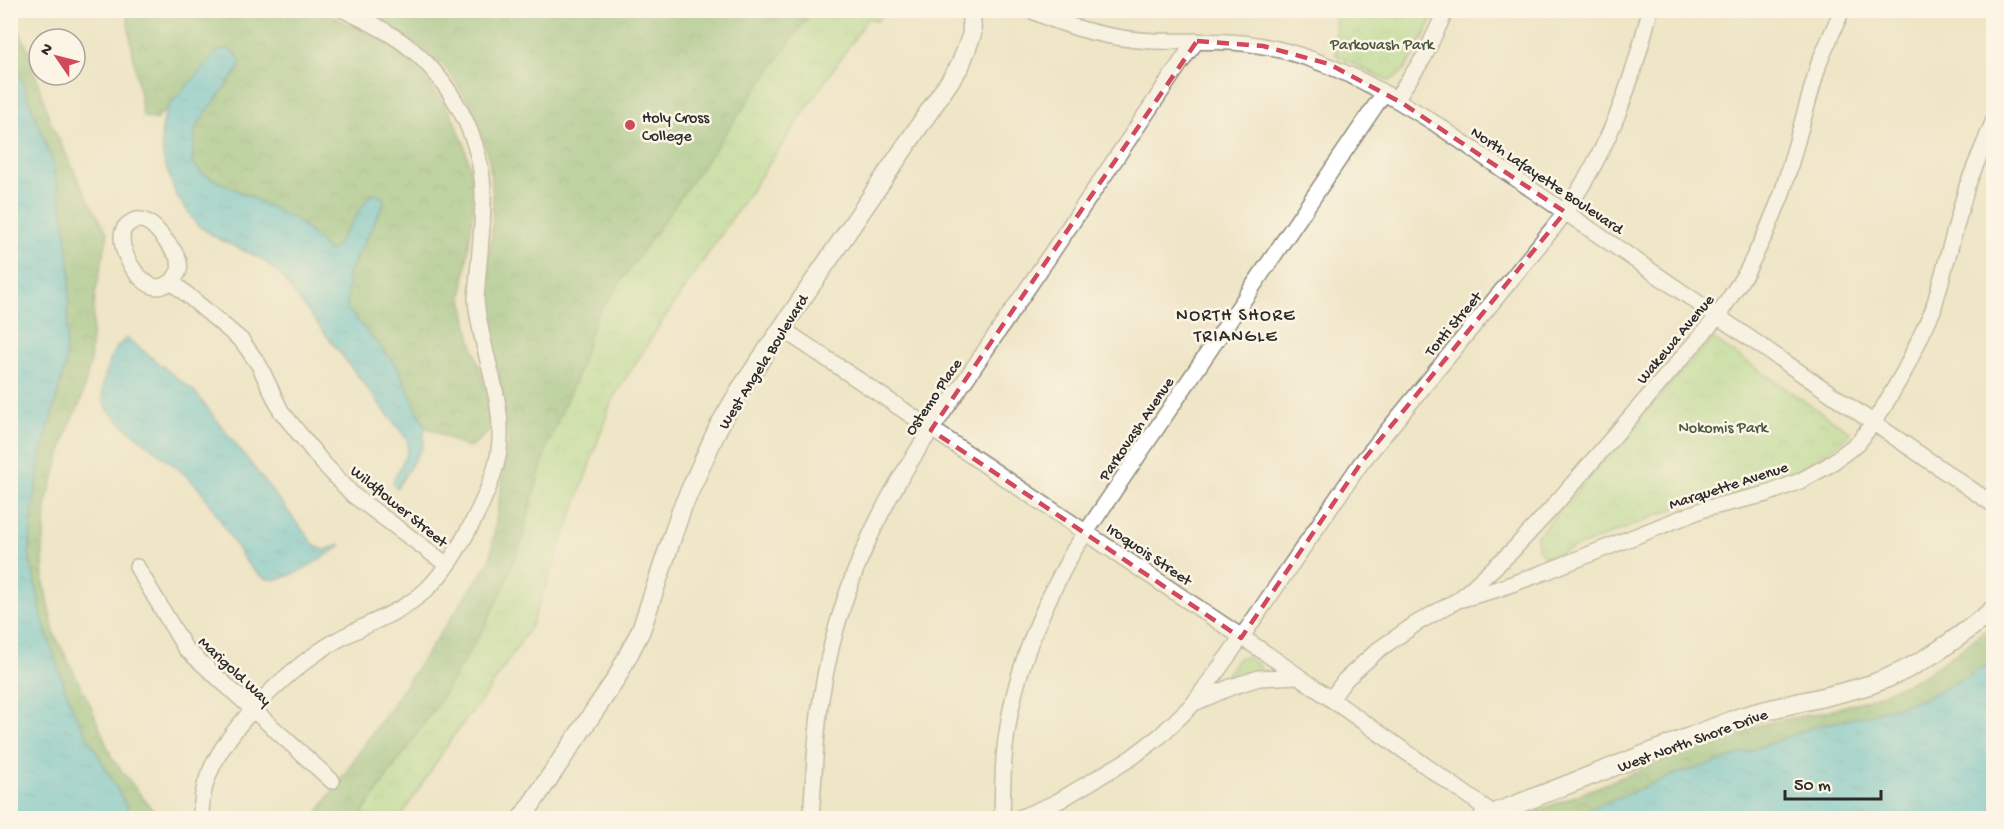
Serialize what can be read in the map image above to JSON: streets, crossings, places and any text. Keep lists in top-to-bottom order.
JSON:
{
  "streets": {
    "street": [
      "North Lafayette Boulevard",
      "Tonti Street",
      "Wakewa Avenue",
      "West Angela Boulevard",
      "Ostemo Place",
      "Parkovash Avenue",
      "Marquette Avenue",
      "Wildflower Street",
      "Iroquois Street",
      "Marigold Way",
      "West North Shore Drive"
    ]
  },
  "crossings": [
    ["North Lafayette Boulevard", "Tonti Street"],
    ["North Lafayette Boulevard", "Wakewa Avenue"],
    ["North Lafayette Boulevard", "Ostemo Place"],
    ["North Lafayette Boulevard", "Parkovash Avenue"],
    ["North Lafayette Boulevard", "Marquette Avenue"],
    ["Tonti Street", "Iroquois Street"],
    ["Wakewa Avenue", "Marquette Avenue"],
    ["West Angela Boulevard", "Iroquois Street"],
    ["Ostemo Place", "Iroquois Street"],
    ["Parkovash Avenue", "Iroquois Street"],
    ["Marquette Avenue", "Iroquois Street"],
    ["Iroquois Street", "West North Shore Drive"]
  ],
  "districts": ["NORTH SHORE TRIANGLE"],
  "parks": ["Parkovash Park", "Nokomis Park"],
  "places": ["Holy Cross College"],
  "scale_bar": "50 m",
  "north": "top left"
}
